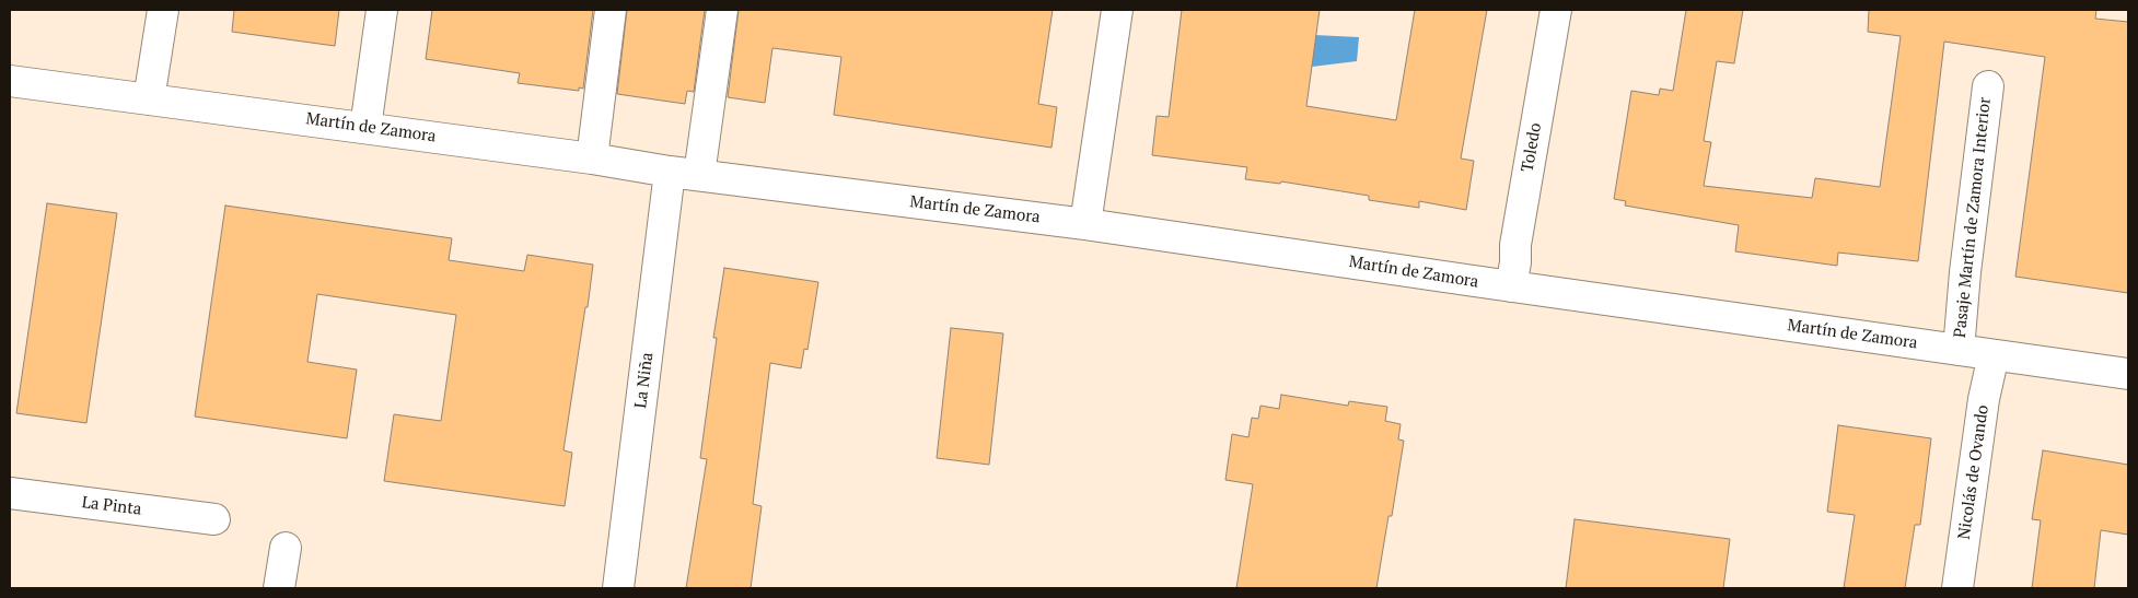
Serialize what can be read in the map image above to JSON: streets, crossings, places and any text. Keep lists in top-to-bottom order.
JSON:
{
  "streets": {
    "street": [
      "Martín de Zamora",
      "Toledo",
      "Pasaje Martín de Zamora Interior",
      "La Niña",
      "Nicolás de Ovando",
      "La Pinta"
    ]
  },
  "crossings": [
    ["Martín de Zamora", "Toledo"],
    ["Martín de Zamora", "Pasaje Martín de Zamora Interior"],
    ["Martín de Zamora", "La Niña"],
    ["Martín de Zamora", "Nicolás de Ovando"]
  ]
}
